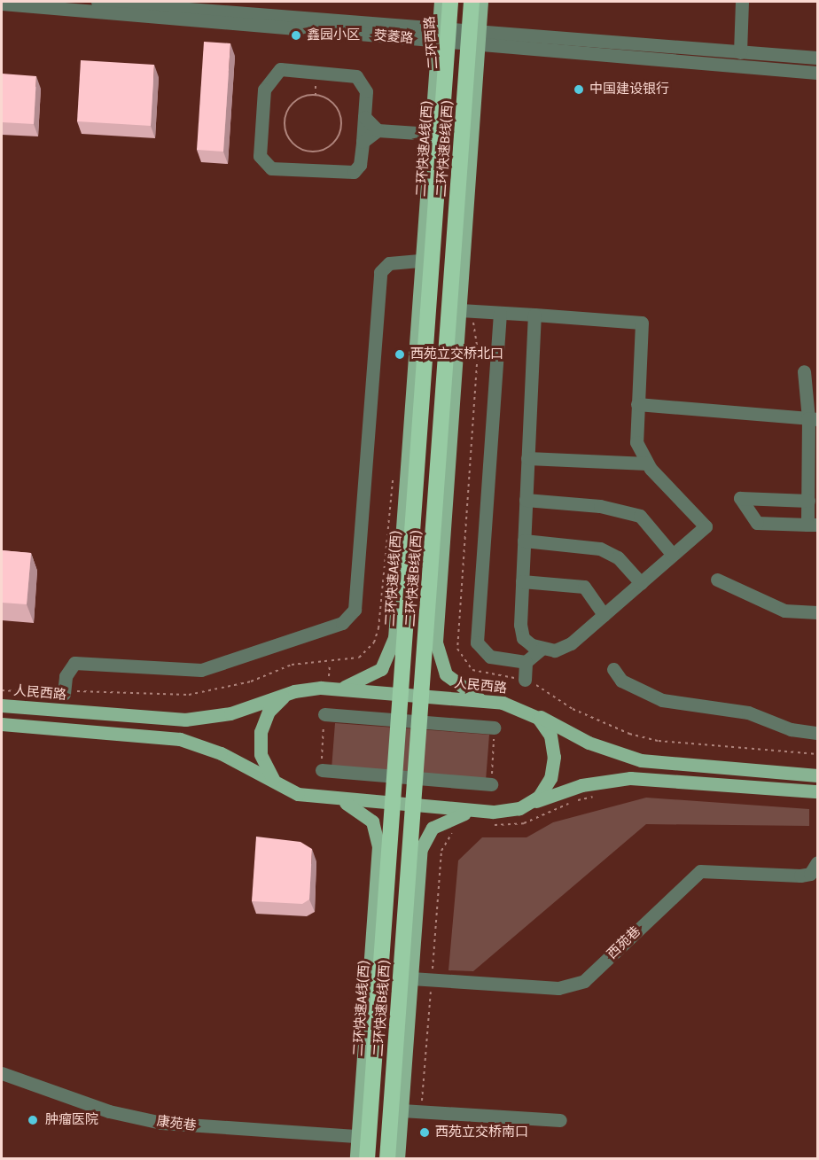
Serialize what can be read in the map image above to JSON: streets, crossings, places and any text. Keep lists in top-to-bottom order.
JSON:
{
  "streets": {
    "highway": ["二环快速A线(西)", "二环快速B线(西)"],
    "main road": ["二环西路", "人民西路"],
    "street": ["茭菱路", "西苑巷", "康苑巷"]
  },
  "crossings": [
    ["茭菱路", "二环西路"]
  ],
  "places": [
    "鑫园小区",
    "中国建设银行",
    "西苑立交桥北口",
    "肿瘤医院",
    "西苑立交桥南口"
  ]
}
